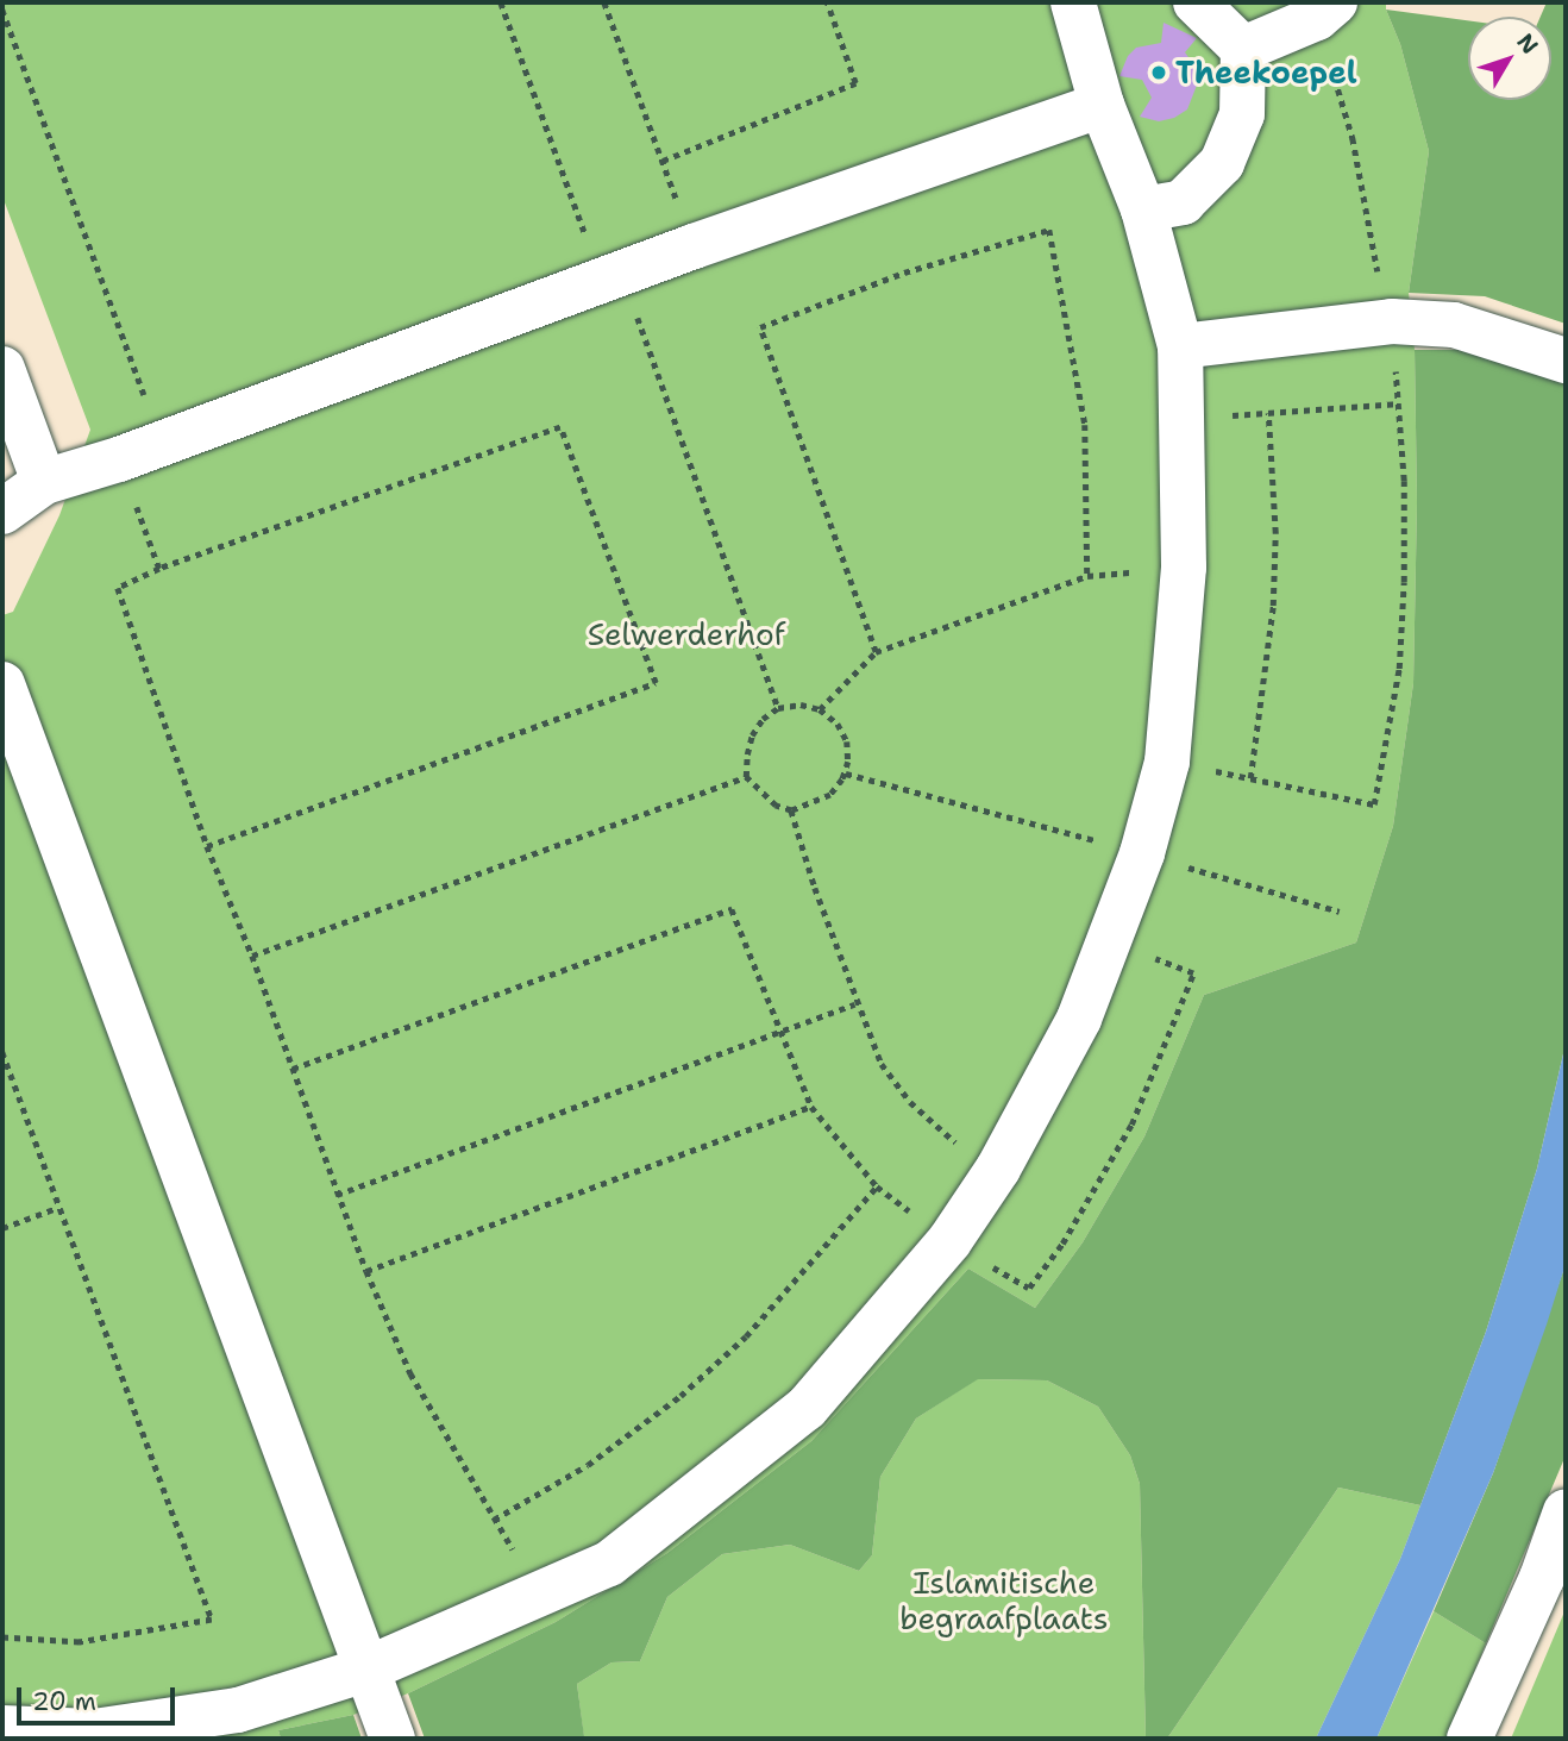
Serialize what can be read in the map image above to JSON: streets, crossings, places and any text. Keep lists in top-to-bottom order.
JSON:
{
  "parks": ["Selwerderhof", "Islamitische begraafplaats"],
  "places": ["Theekoepel"],
  "scale_bar": "20 m",
  "north": "top right"
}
